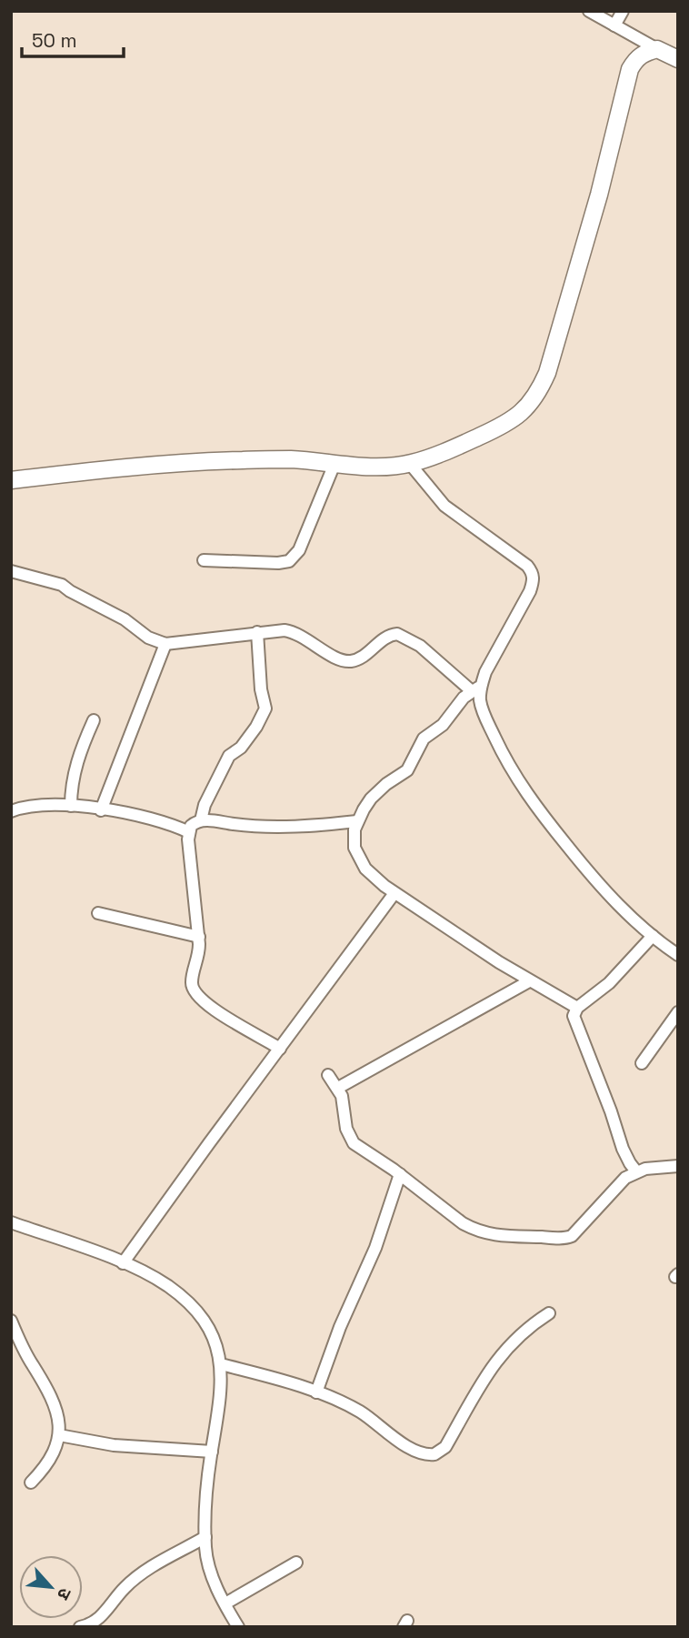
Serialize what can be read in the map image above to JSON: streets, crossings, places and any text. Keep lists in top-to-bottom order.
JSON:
{
  "scale_bar": "50 m",
  "north": "bottom right"
}
